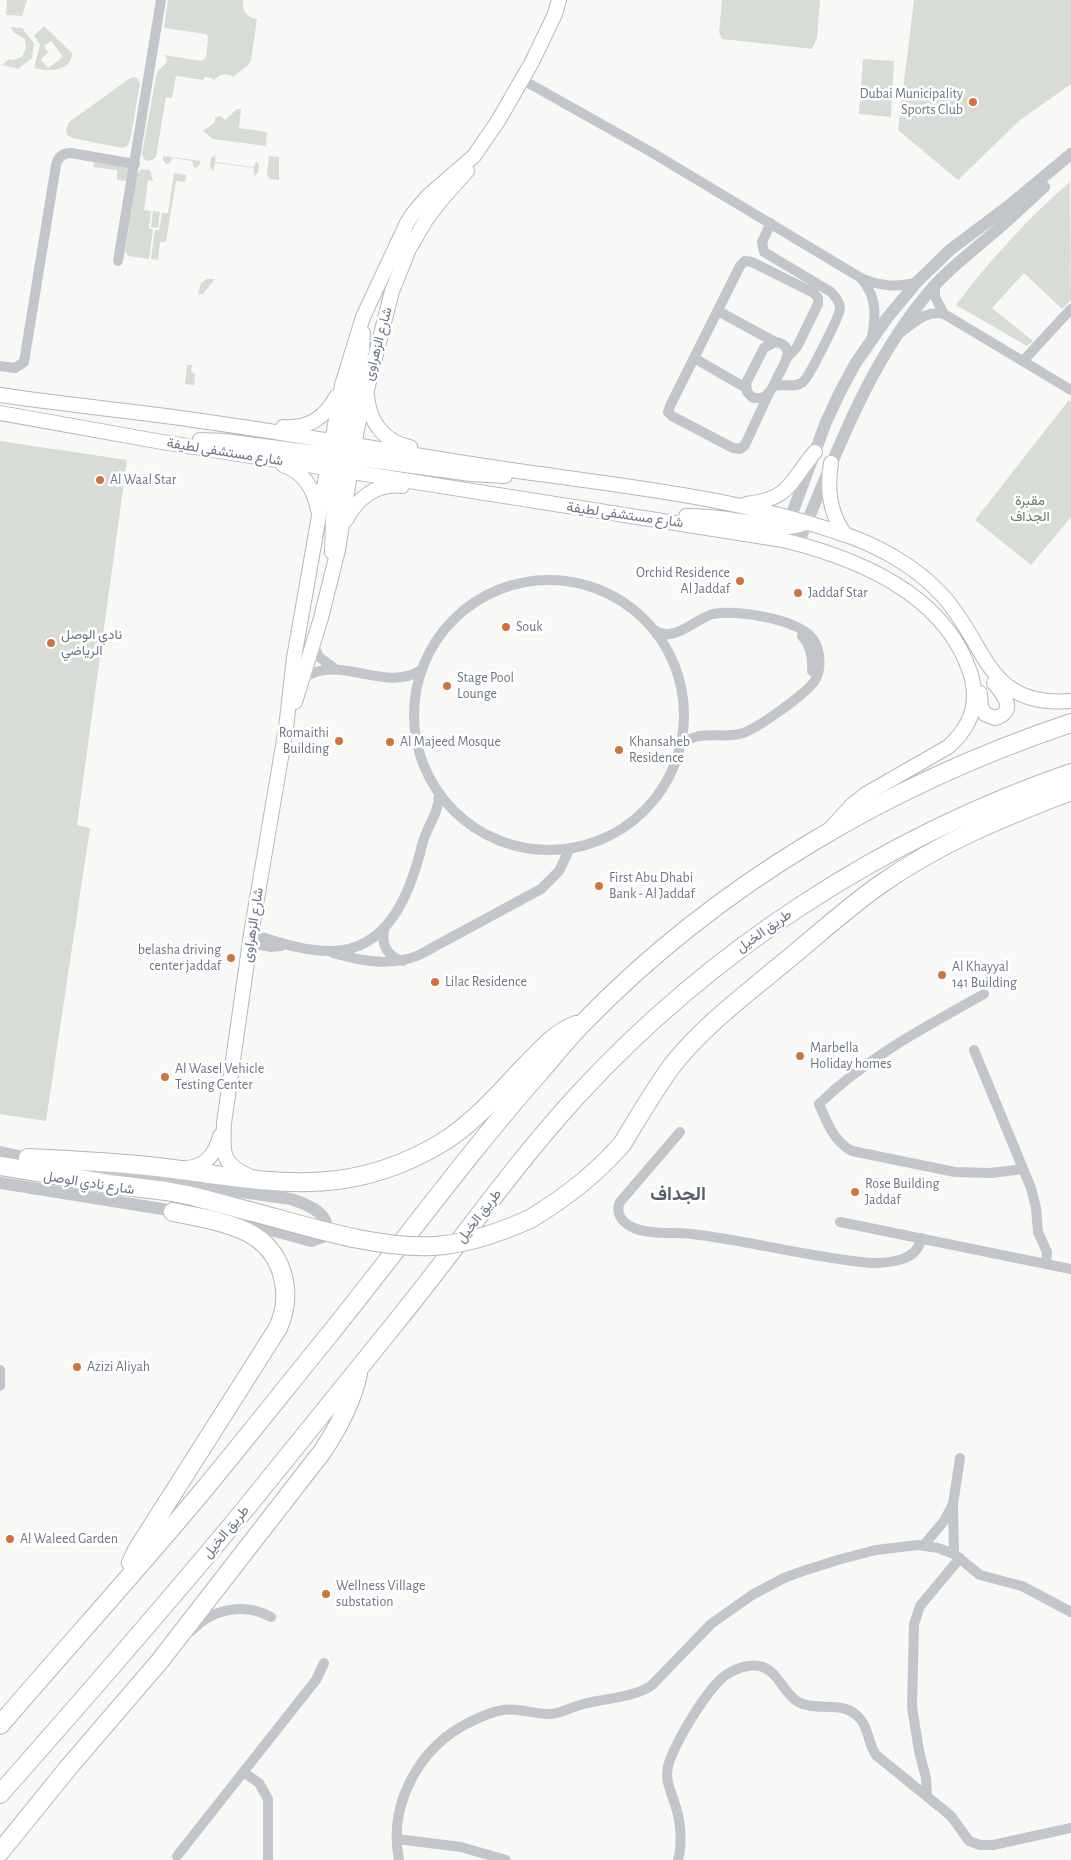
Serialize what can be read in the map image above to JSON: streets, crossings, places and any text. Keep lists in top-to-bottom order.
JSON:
{
  "streets": {
    "highway": ["طريق الخيل"],
    "main road": ["شارع الزهراوى", "شارع مستشفى لطيفة"],
    "street": ["شارع نادي الوصل"]
  },
  "crossings": [
    ["شارع الزهراوى", "شارع مستشفى لطيفة"]
  ],
  "districts": ["الجداف"],
  "parks": ["مقبرة الجداف"],
  "places": [
    "Dubai Municipality Sports Club",
    "Al Waal Star",
    "Orchid Residence Al Jaddaf",
    "Jaddaf Star",
    "Souk",
    "نادي الوصل الرياضي",
    "Stage Pool Lounge",
    "Romaithi Building",
    "Al Majeed Mosque",
    "Khansaheb Residence",
    "First Abu Dhabi Bank - Al Jaddaf",
    "belasha driving center jaddaf",
    "Al Khayyal 141 Building",
    "Lilac Residence",
    "Marbella Holiday homes",
    "Al Wasel Vehicle Testing Center",
    "Rose Building Jaddaf",
    "Azizi Aliyah",
    "Al Waleed Garden",
    "Wellness Village substation"
  ]
}
